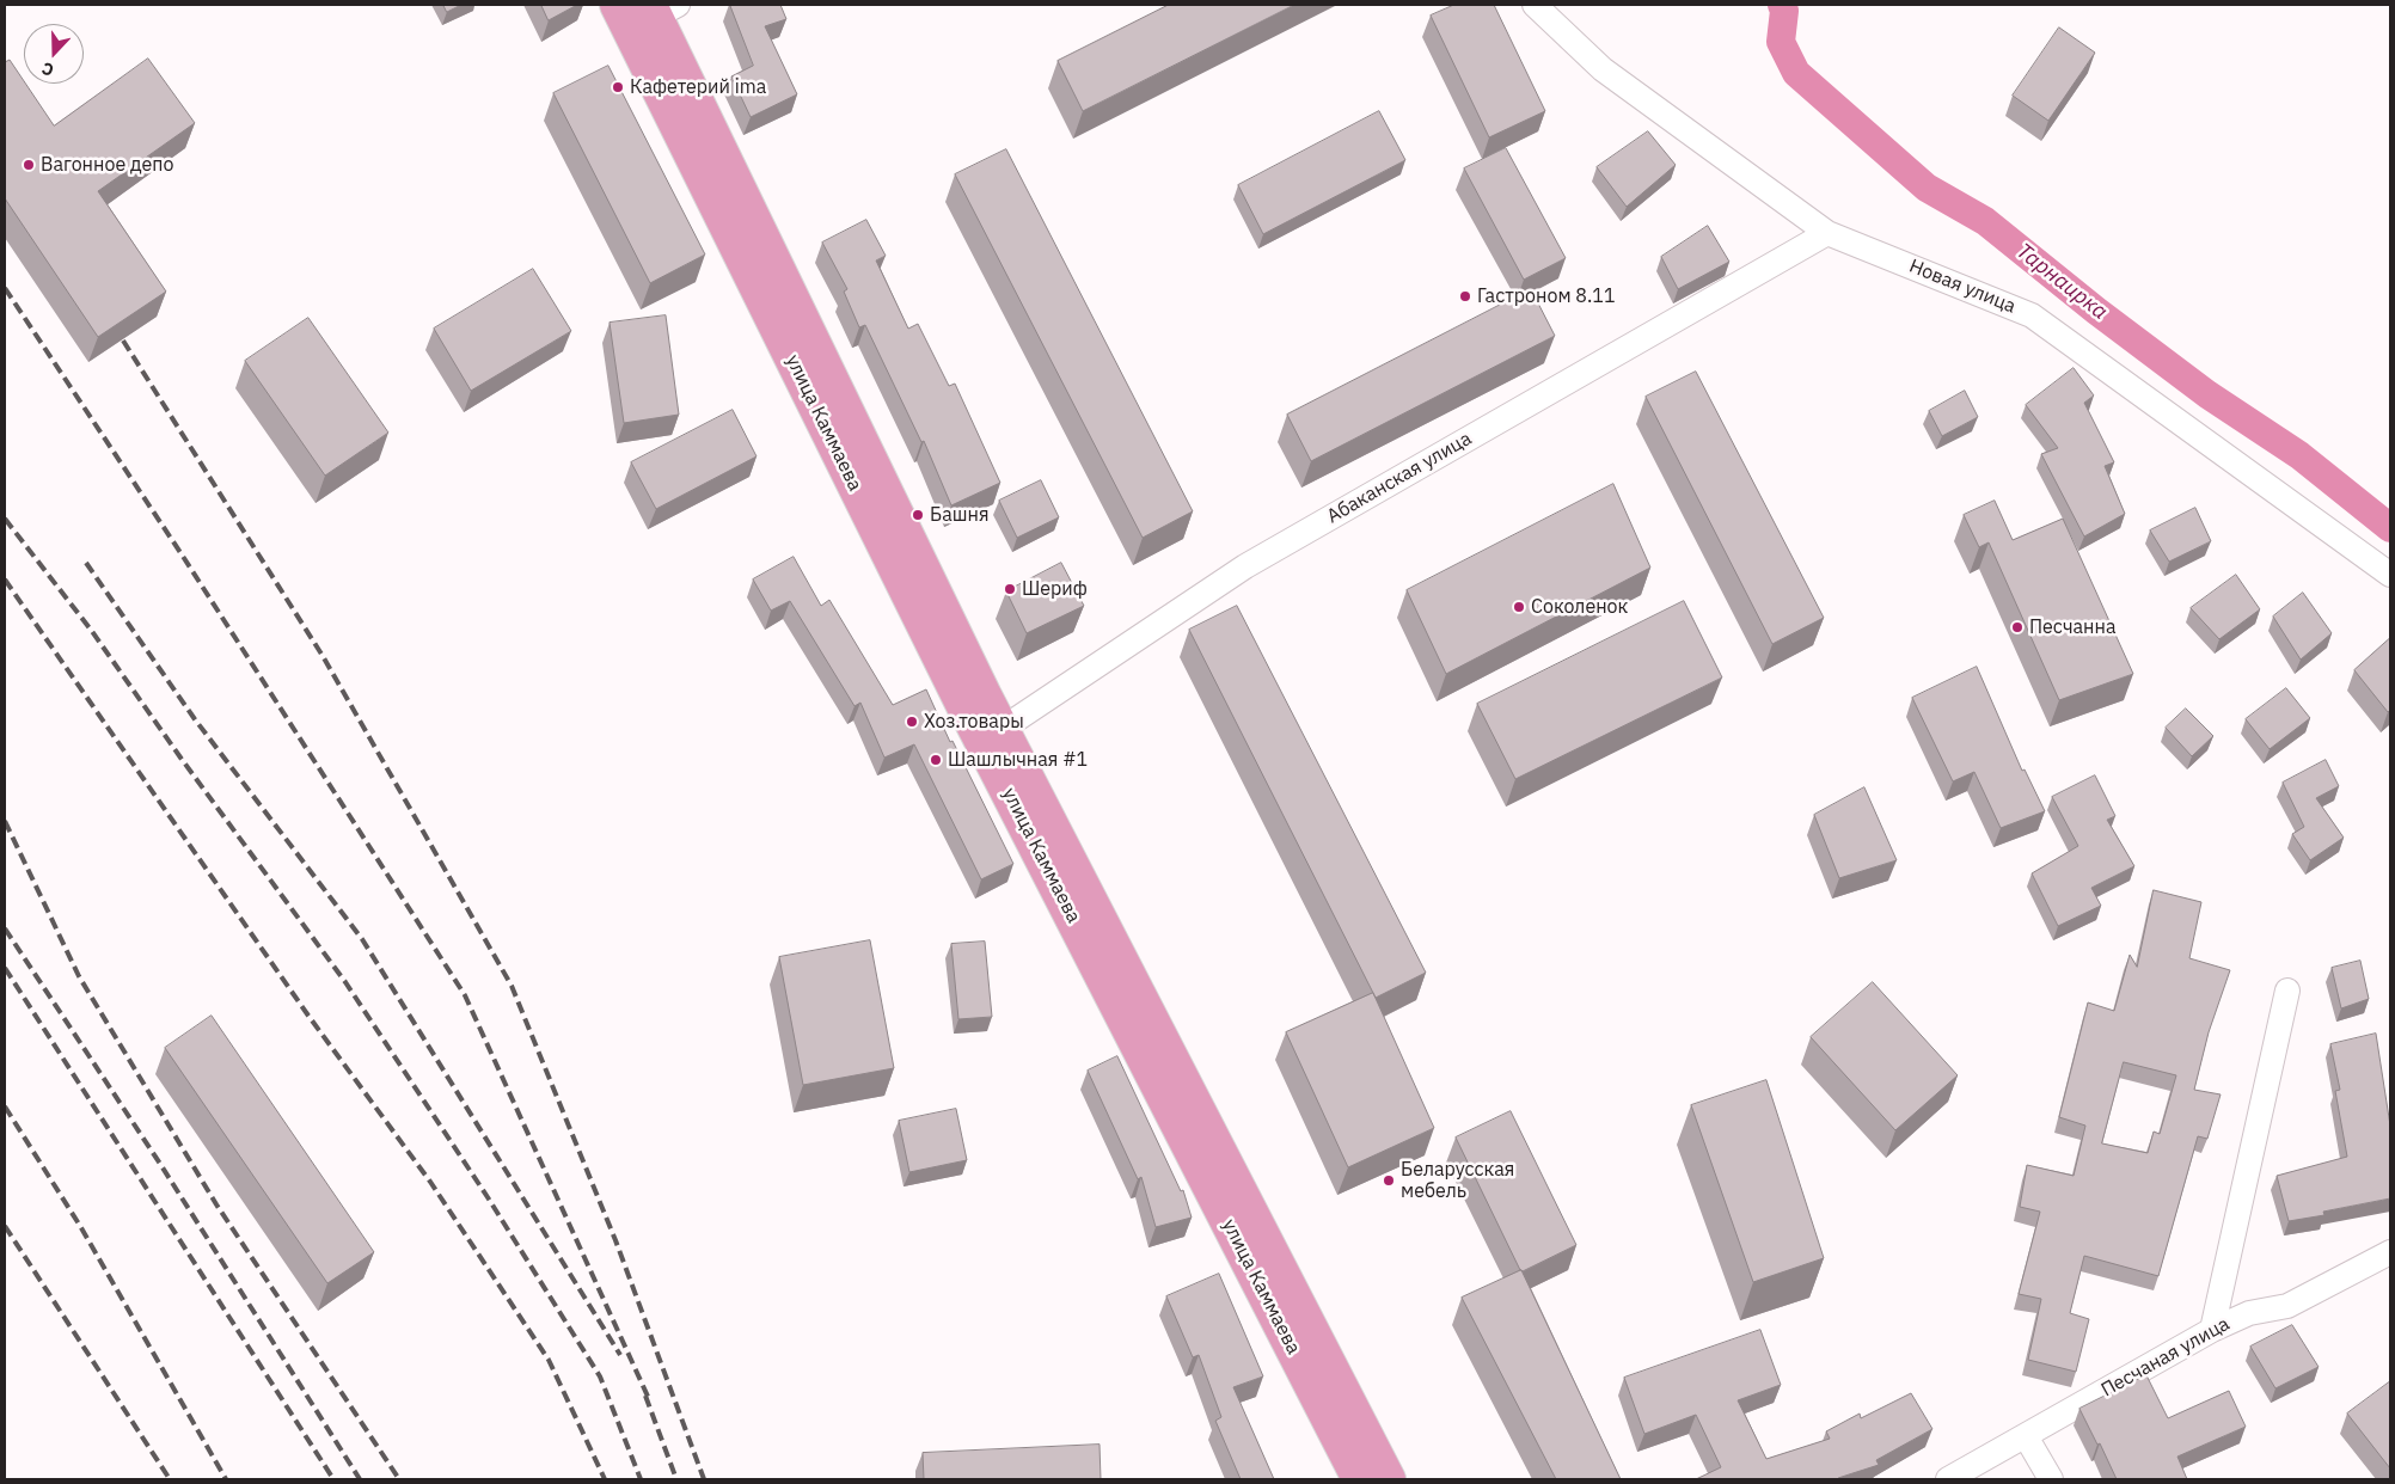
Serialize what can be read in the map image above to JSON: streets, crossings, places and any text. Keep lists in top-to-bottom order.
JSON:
{
  "streets": {
    "main road": ["улица Каммаева"],
    "street": ["Новая улица", "Абаканская улица", "Песчаная улица"]
  },
  "crossings": [
    ["Новая улица", "Абаканская улица"],
    ["улица Каммаева", "Абаканская улица"]
  ],
  "water": ["Тарнаирка"],
  "places": [
    "Кафетерий ima",
    "Вагонное депо",
    "Гастроном 8.11",
    "Башня",
    "Шериф",
    "Соколенок",
    "Песчанна",
    "Хоз.товары",
    "Шашлычная #1",
    "Беларусская мебель"
  ],
  "north": "bottom"
}
